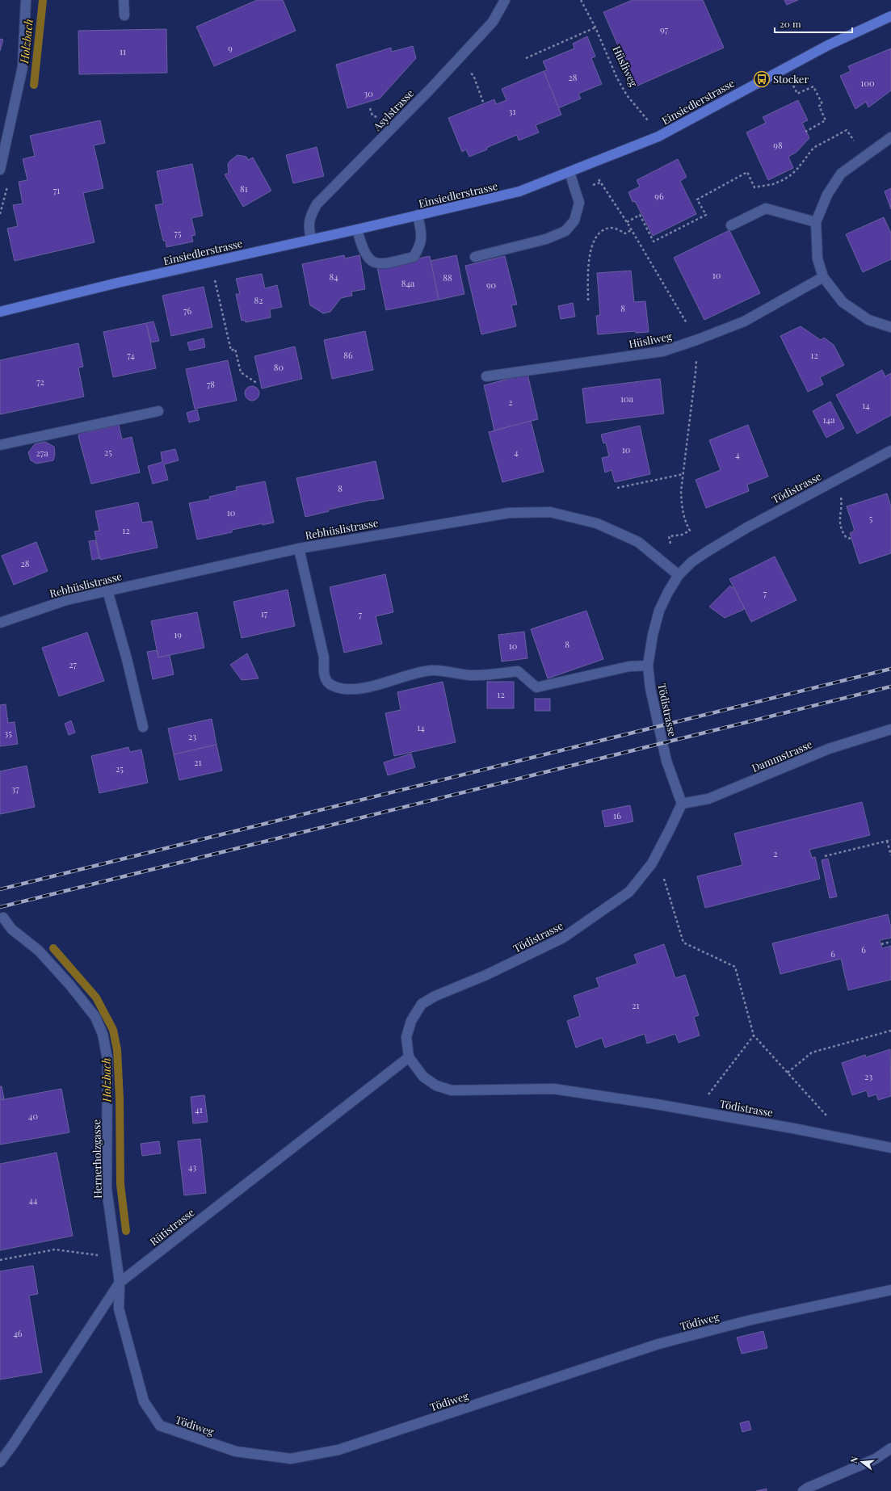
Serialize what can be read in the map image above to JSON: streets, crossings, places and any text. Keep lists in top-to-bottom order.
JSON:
{
  "streets": {
    "main road": ["Einsiedlerstrasse"],
    "street": [
      "Hüsliweg",
      "Asylstrasse",
      "Tödistrasse",
      "Rebhüslistrasse",
      "Dammstrasse",
      "Hernerholzgasse",
      "Rütistrasse",
      "Tödiweg"
    ]
  },
  "crossings": [
    ["Hüsliweg", "Einsiedlerstrasse"],
    ["Einsiedlerstrasse", "Asylstrasse"],
    ["Tödistrasse", "Rebhüslistrasse"],
    ["Tödistrasse", "Dammstrasse"],
    ["Tödistrasse", "Rütistrasse"],
    ["Hernerholzgasse", "Rütistrasse"],
    ["Hernerholzgasse", "Tödiweg"],
    ["Rütistrasse", "Tödiweg"]
  ],
  "water": ["Holzbach"],
  "places": {
    "bus stop": ["Stocker"]
  },
  "house_numbers": [
    "97",
    "9",
    "11",
    "28",
    "100",
    "30",
    "31",
    "98",
    "81",
    "71",
    "96",
    "75",
    "10",
    "84",
    "88",
    "84a",
    "90",
    "82",
    "8",
    "76",
    "74",
    "86",
    "12",
    "80",
    "72",
    "78",
    "10a",
    "2",
    "14",
    "14a",
    "10",
    "25",
    "4",
    "27a",
    "4",
    "8",
    "10",
    "5",
    "12",
    "28",
    "7",
    "17",
    "7",
    "19",
    "8",
    "10",
    "27",
    "12",
    "14",
    "35",
    "23",
    "21",
    "25",
    "37",
    "16",
    "2",
    "6",
    "6",
    "21",
    "23",
    "41",
    "40",
    "43",
    "44",
    "46"
  ],
  "scale_bar": "20 m",
  "north": "left"
}
